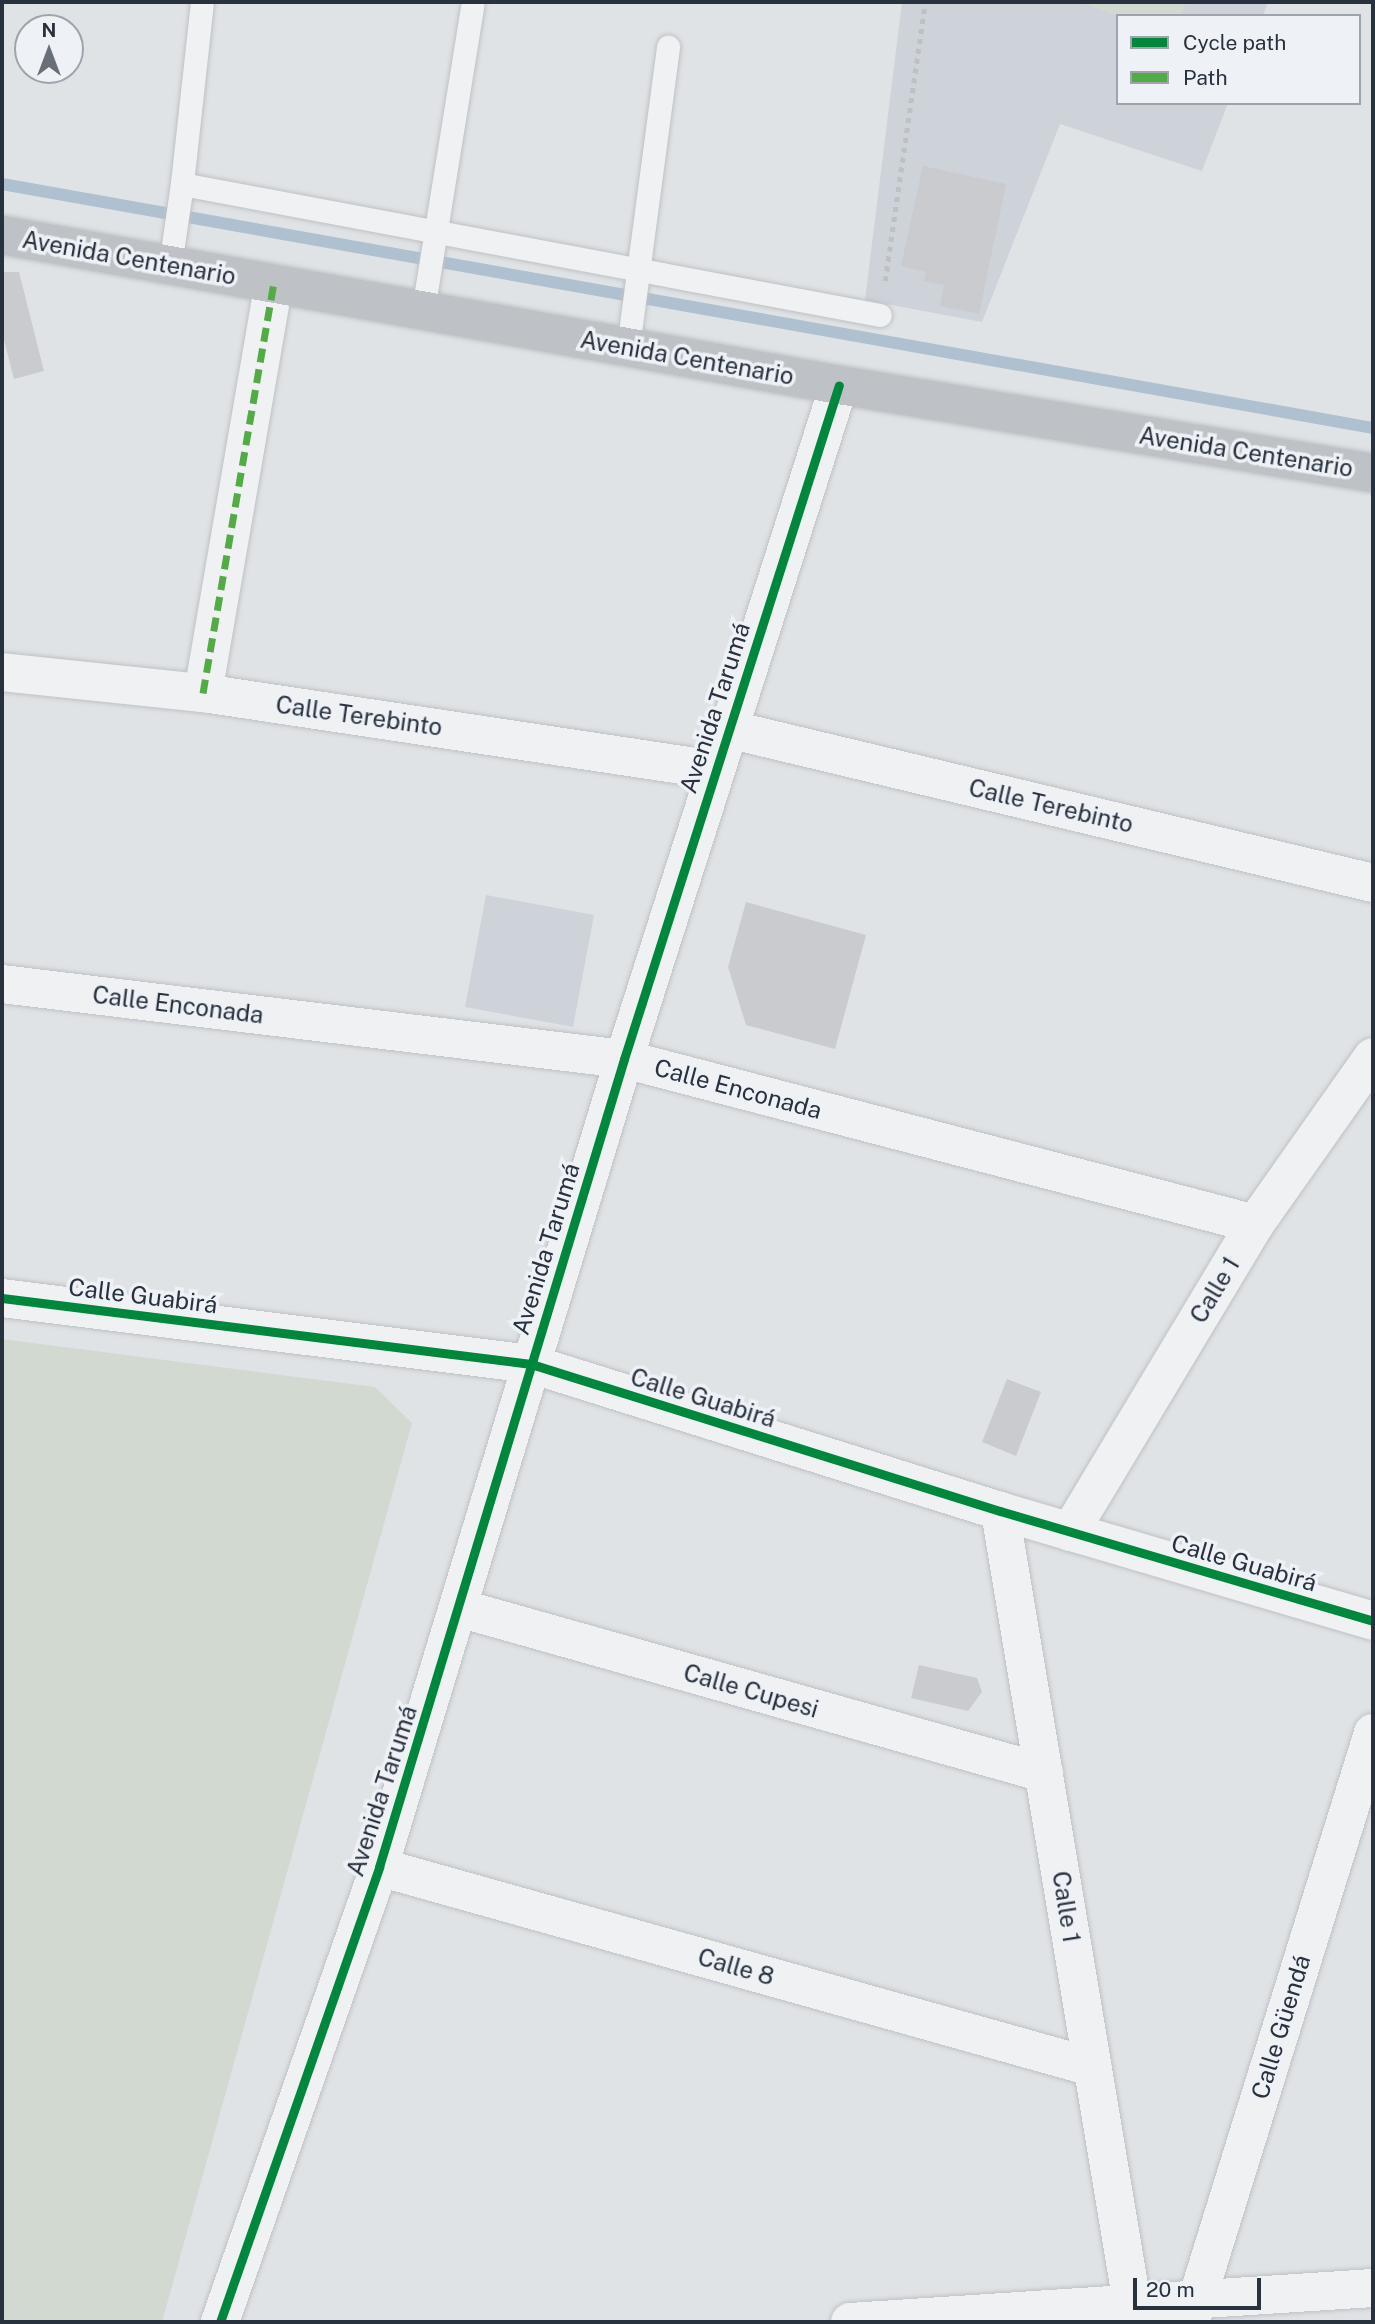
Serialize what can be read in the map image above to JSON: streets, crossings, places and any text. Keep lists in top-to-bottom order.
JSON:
{
  "streets": {
    "street": [
      "Avenida Centenario",
      "Avenida Tarumá",
      "Calle Terebinto",
      "Calle Enconada",
      "Calle 1",
      "Calle Guabirá",
      "Calle Cupesi",
      "Calle 8",
      "Calle Güendá"
    ]
  },
  "crossings": [
    ["Avenida Centenario", "Avenida Tarumá"],
    ["Avenida Tarumá", "Calle Terebinto"],
    ["Avenida Tarumá", "Calle Enconada"],
    ["Avenida Tarumá", "Calle Guabirá"],
    ["Avenida Tarumá", "Calle Cupesi"],
    ["Avenida Tarumá", "Calle 8"],
    ["Calle Enconada", "Calle 1"],
    ["Calle 1", "Calle Guabirá"],
    ["Calle 1", "Calle Cupesi"],
    ["Calle 1", "Calle 8"]
  ],
  "legend": ["Cycle path", "Path"],
  "scale_bar": "20 m",
  "north": "top"
}
